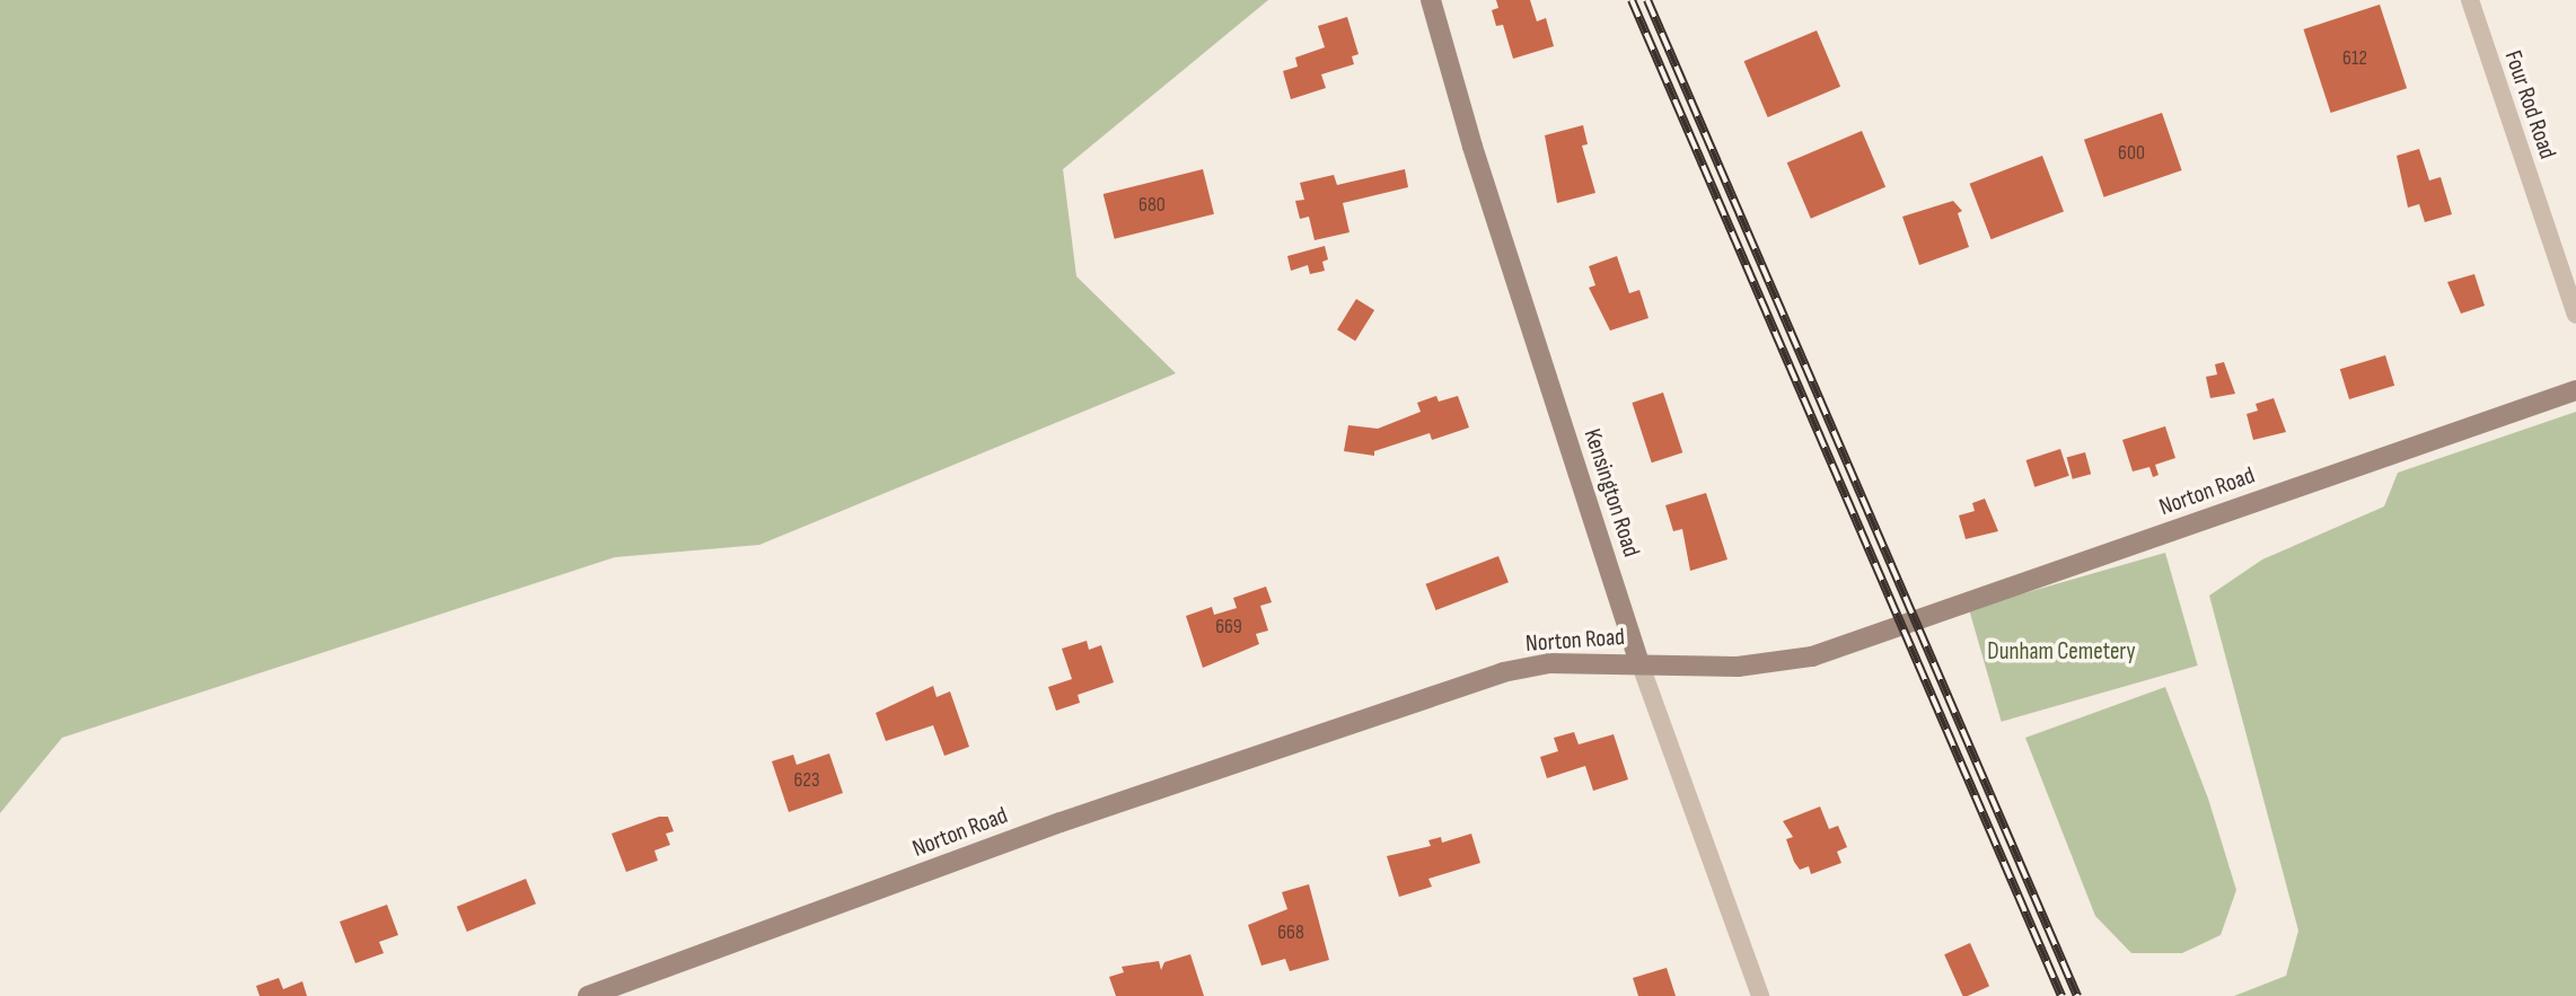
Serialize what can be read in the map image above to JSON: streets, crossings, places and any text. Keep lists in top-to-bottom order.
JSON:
{
  "streets": {
    "main road": ["Norton Road", "Kensington Road"],
    "street": ["Four Rod Road"]
  },
  "crossings": [
    ["Norton Road", "Kensington Road"]
  ],
  "parks": ["Dunham Cemetery"],
  "house_numbers": [
    "612",
    "600",
    "680",
    "669",
    "623",
    "668"
  ]
}
